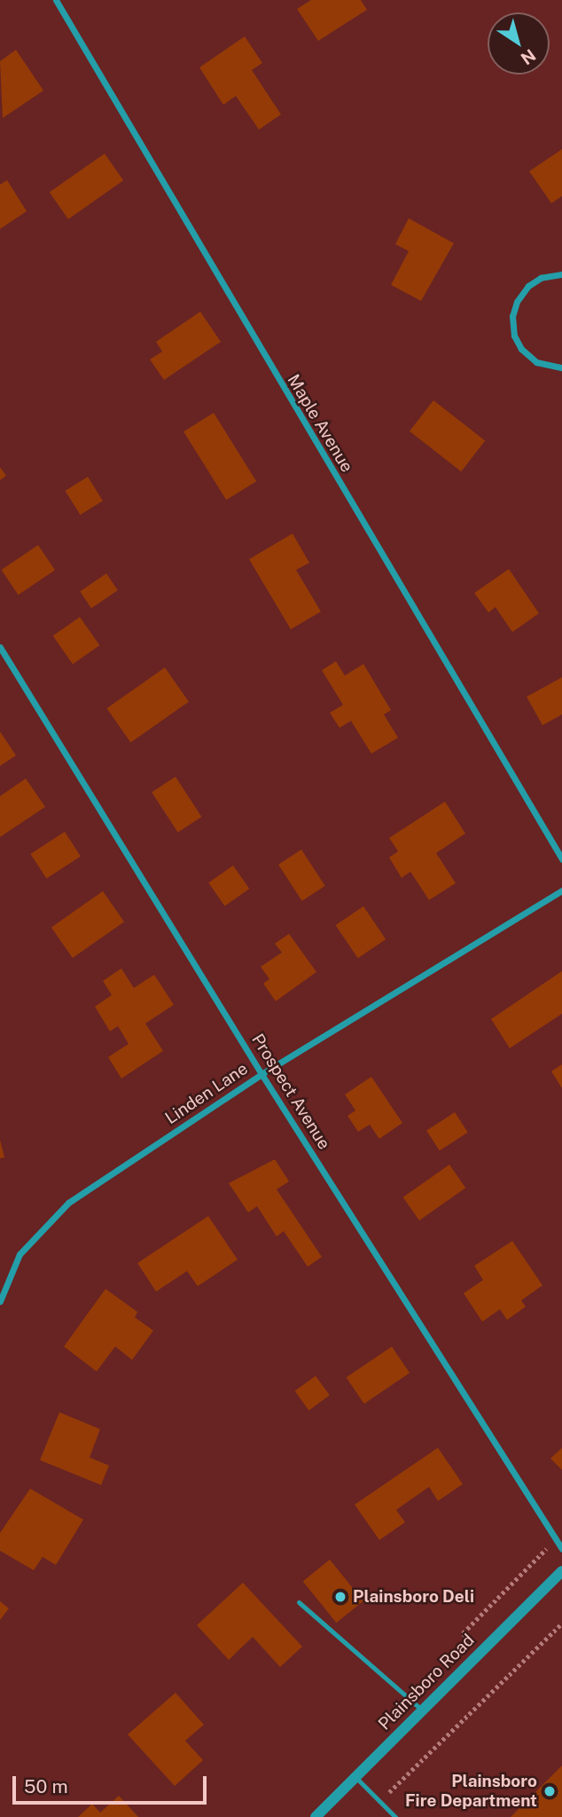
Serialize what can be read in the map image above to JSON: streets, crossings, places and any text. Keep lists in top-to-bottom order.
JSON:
{
  "streets": {
    "street": [
      "Maple Avenue",
      "Prospect Avenue",
      "Linden Lane",
      "Plainsboro Road"
    ]
  },
  "crossings": [
    ["Prospect Avenue", "Linden Lane"]
  ],
  "places": ["Plainsboro Deli", "Plainsboro Fire Department"],
  "scale_bar": "50 m",
  "north": "bottom right"
}
